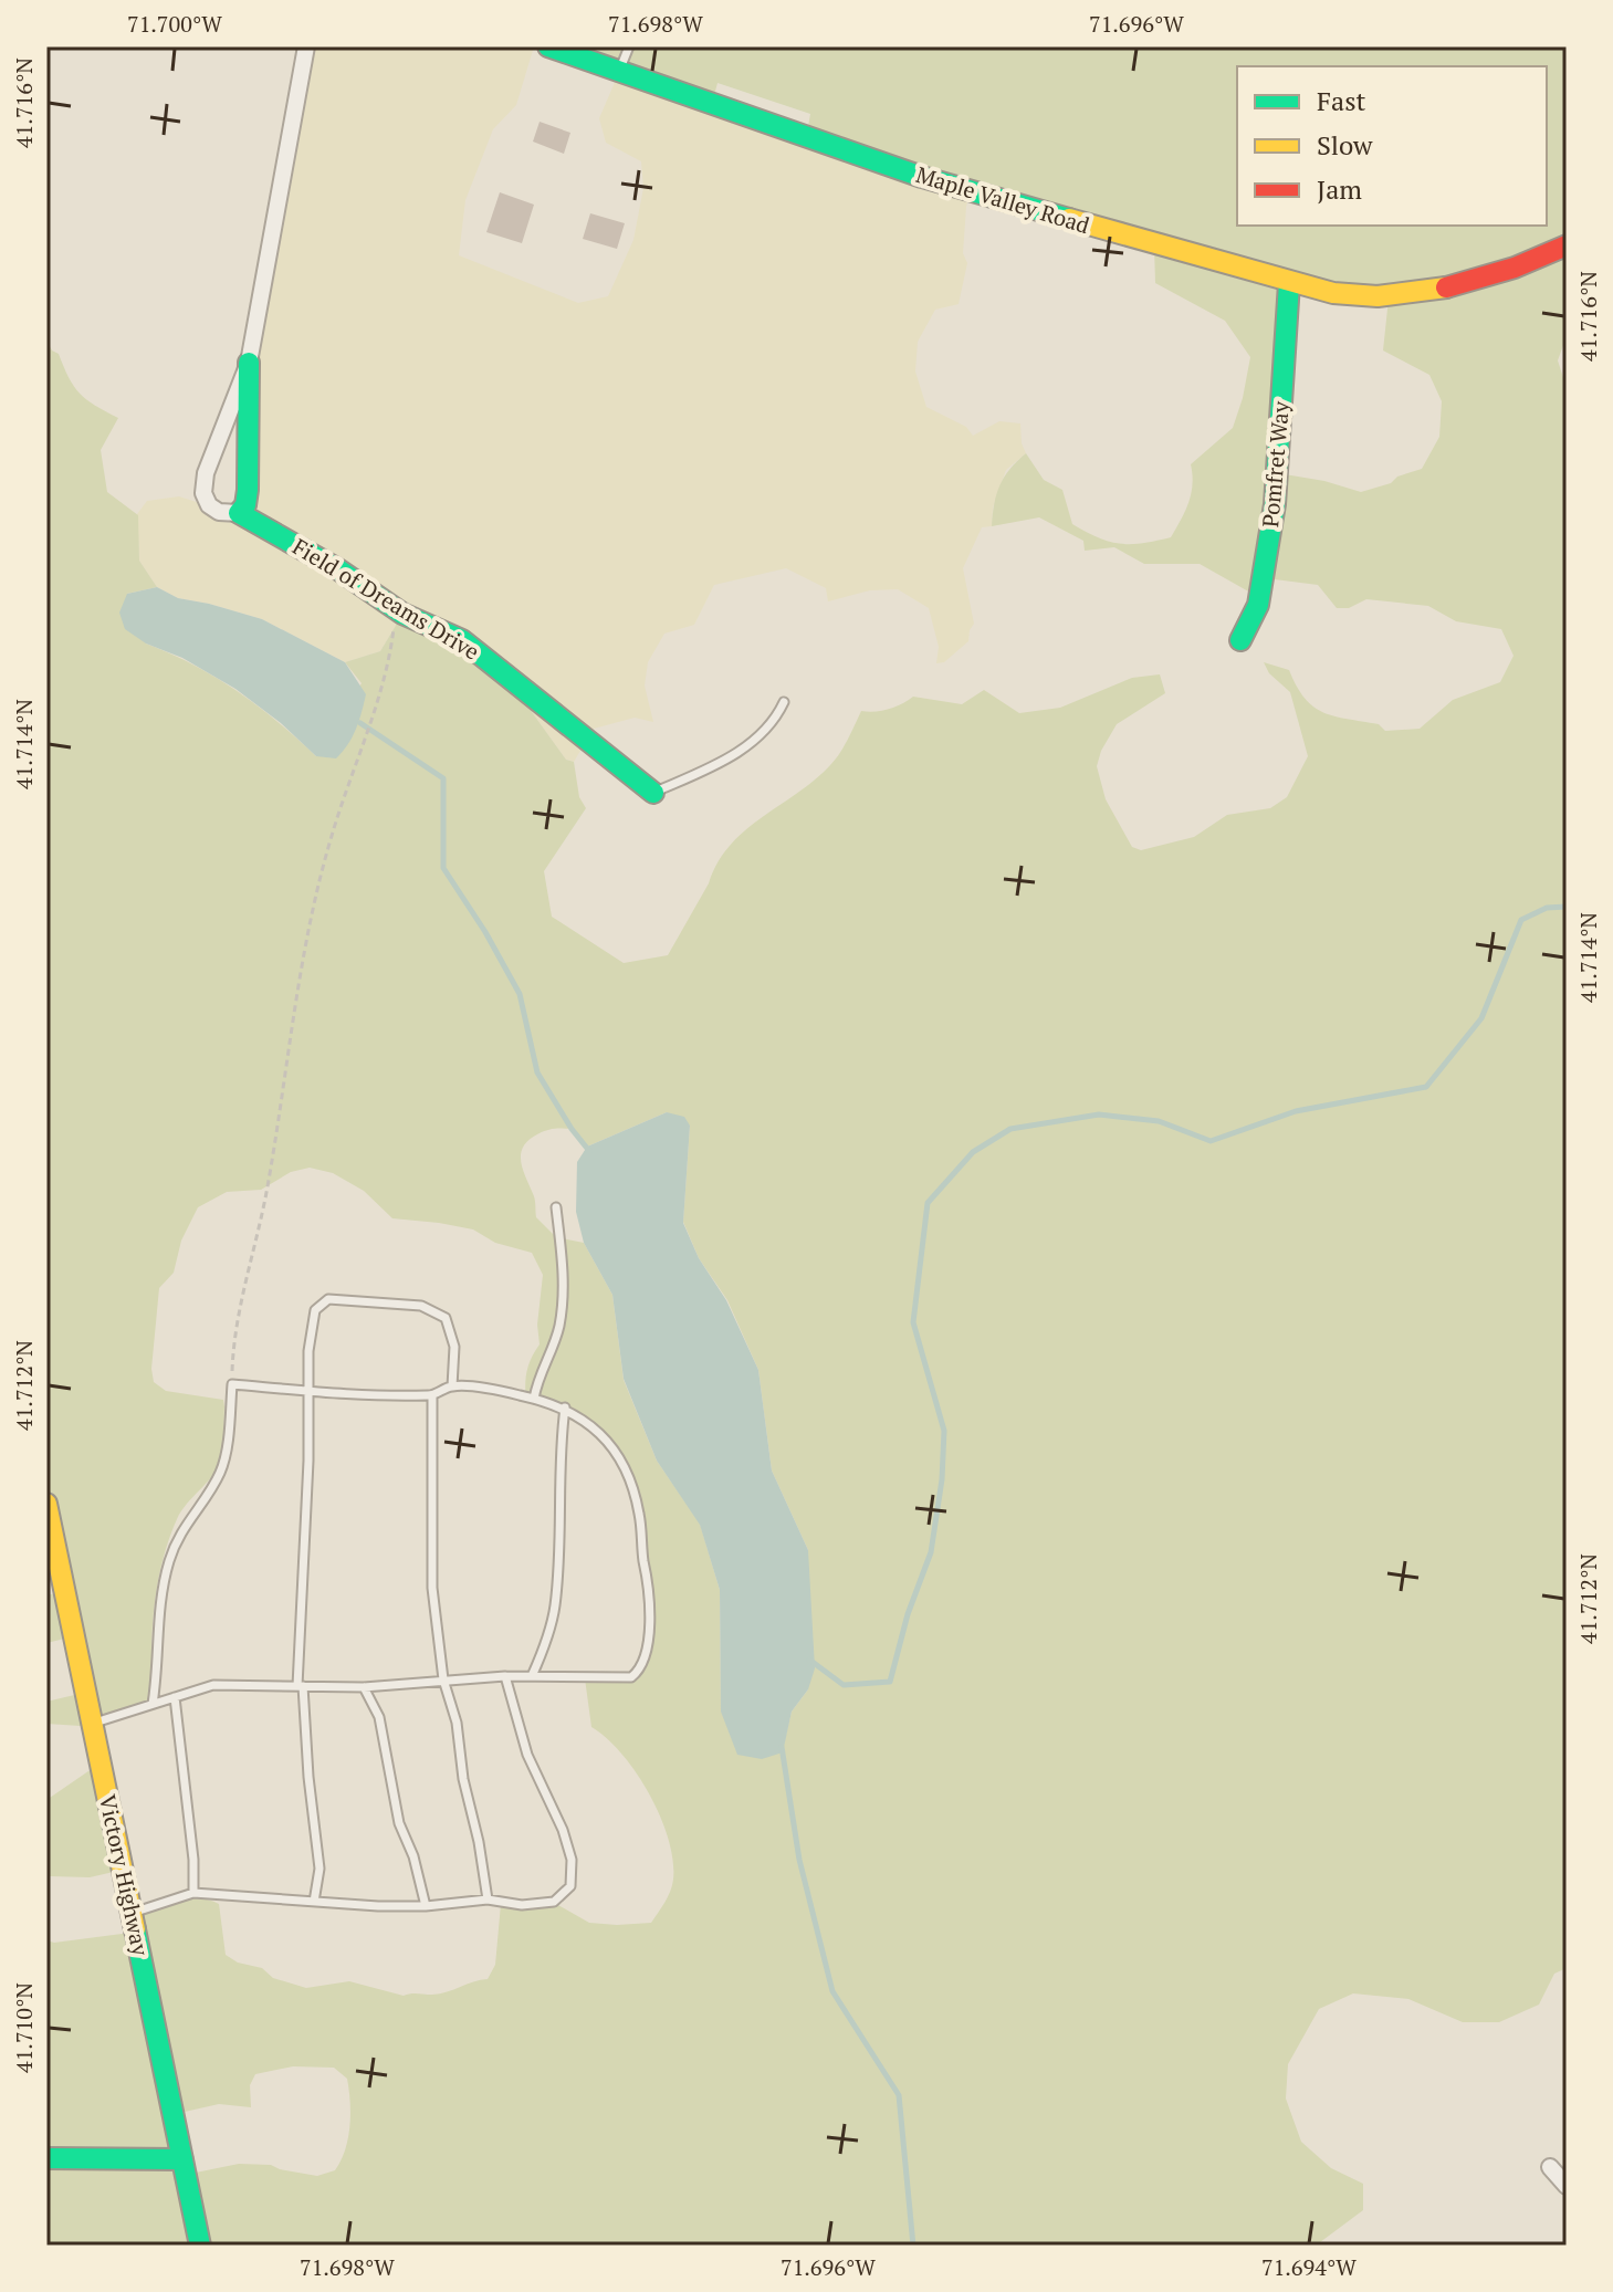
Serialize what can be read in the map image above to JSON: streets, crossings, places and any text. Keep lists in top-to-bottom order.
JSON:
{
  "streets": {
    "street": [
      "Maple Valley Road",
      "Pomfret Way",
      "Field of Dreams Drive",
      "Victory Highway"
    ]
  },
  "crossings": [
    ["Maple Valley Road", "Pomfret Way"]
  ],
  "legend": ["Fast", "Slow", "Jam"],
  "coordinates": [
    "71.700°W",
    "71.698°W",
    "71.696°W",
    "41.716°N",
    "41.714°N",
    "41.712°N",
    "41.710°N",
    "71.694°W"
  ]
}
